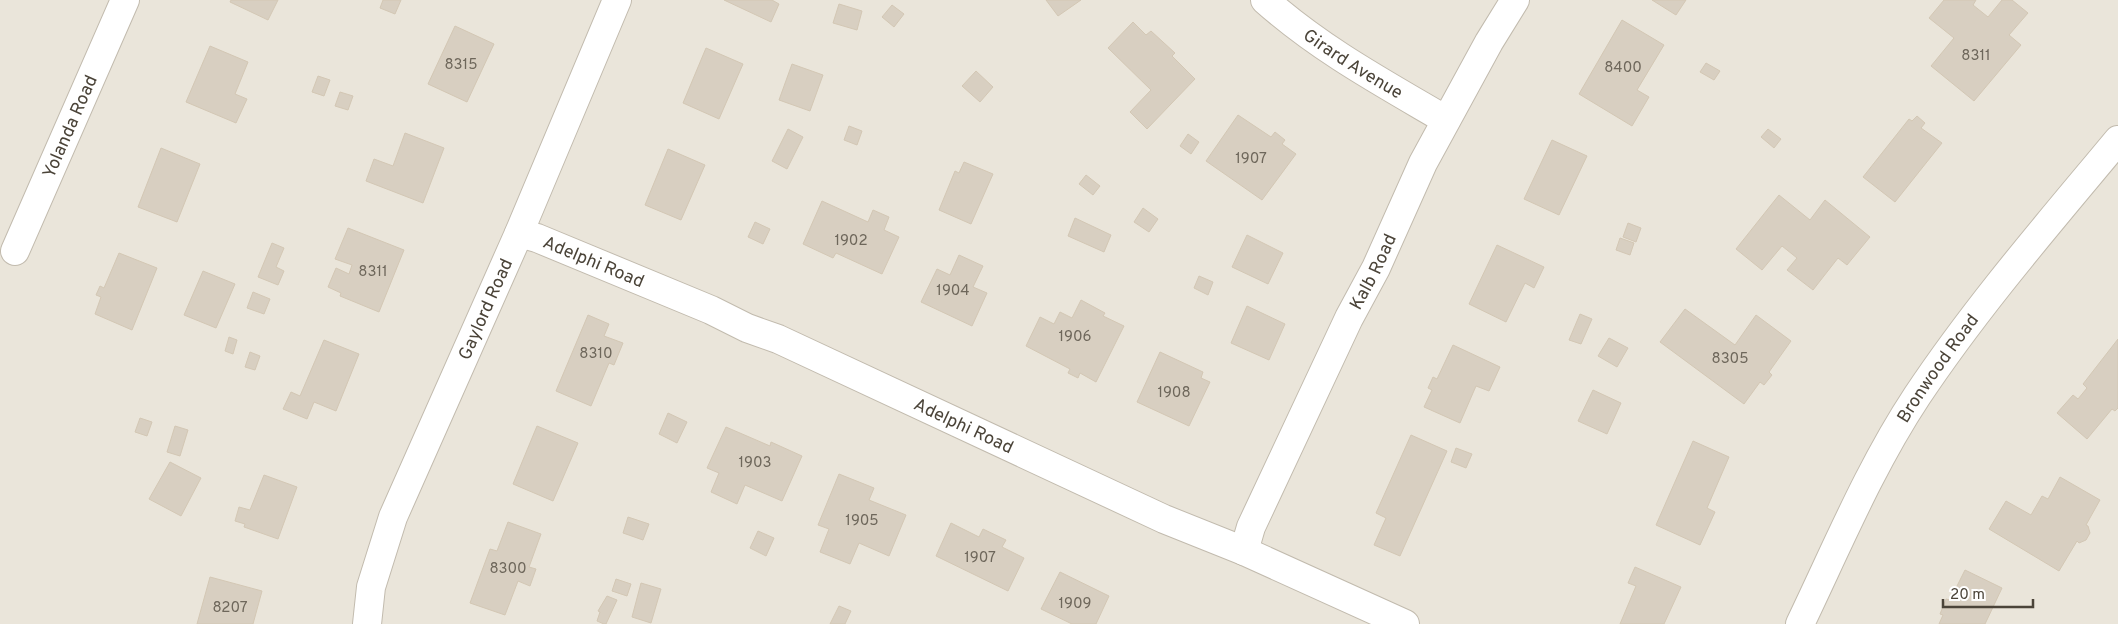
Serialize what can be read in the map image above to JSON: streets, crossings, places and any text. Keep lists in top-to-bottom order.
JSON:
{
  "streets": {
    "street": [
      "Girard Avenue",
      "Yolanda Road",
      "Adelphi Road",
      "Kalb Road",
      "Gaylord Road",
      "Bronwood Road"
    ]
  },
  "crossings": [
    ["Girard Avenue", "Kalb Road"],
    ["Adelphi Road", "Kalb Road"],
    ["Adelphi Road", "Gaylord Road"]
  ],
  "house_numbers": [
    "8311",
    "8315",
    "8400",
    "1907",
    "1902",
    "8311",
    "1904",
    "1906",
    "8310",
    "8305",
    "1908",
    "1903",
    "1905",
    "1907",
    "8300",
    "1909",
    "8207"
  ],
  "scale_bar": "20 m"
}
